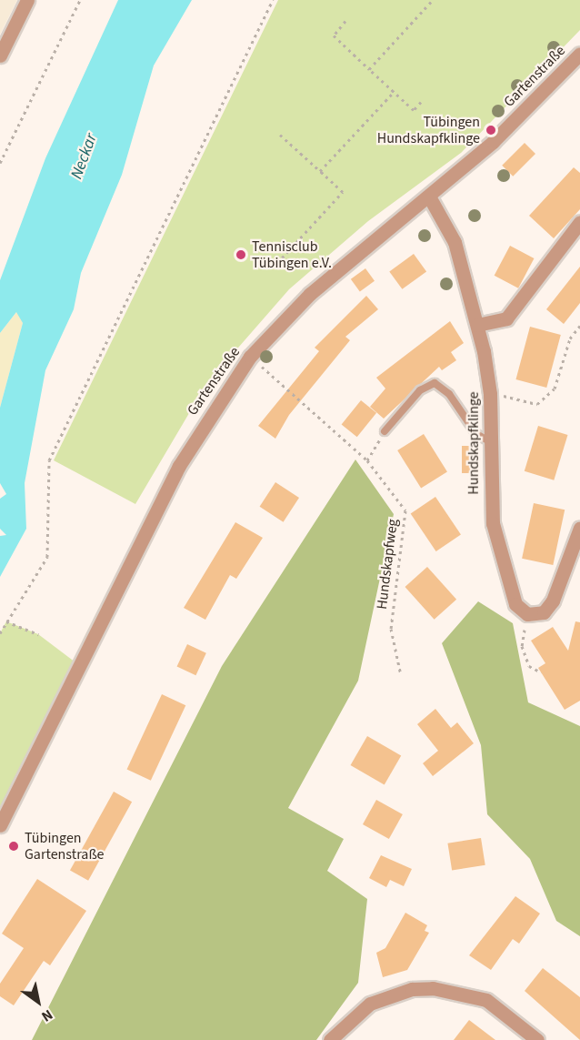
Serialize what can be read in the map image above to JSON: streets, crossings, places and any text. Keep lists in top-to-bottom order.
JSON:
{
  "streets": {
    "street": ["Gartenstraße", "Hundskapfklinge"],
    "path": ["Hundskapfweg"]
  },
  "crossings": [
    ["Gartenstraße", "Hundskapfklinge"],
    ["Gartenstraße", "Hundskapfweg"]
  ],
  "water": ["Neckar"],
  "places": ["Tübingen Hundskapfklinge", "Tennisclub Tübingen e.V.", "Tübingen Gartenstraße"],
  "north": "bottom right"
}
